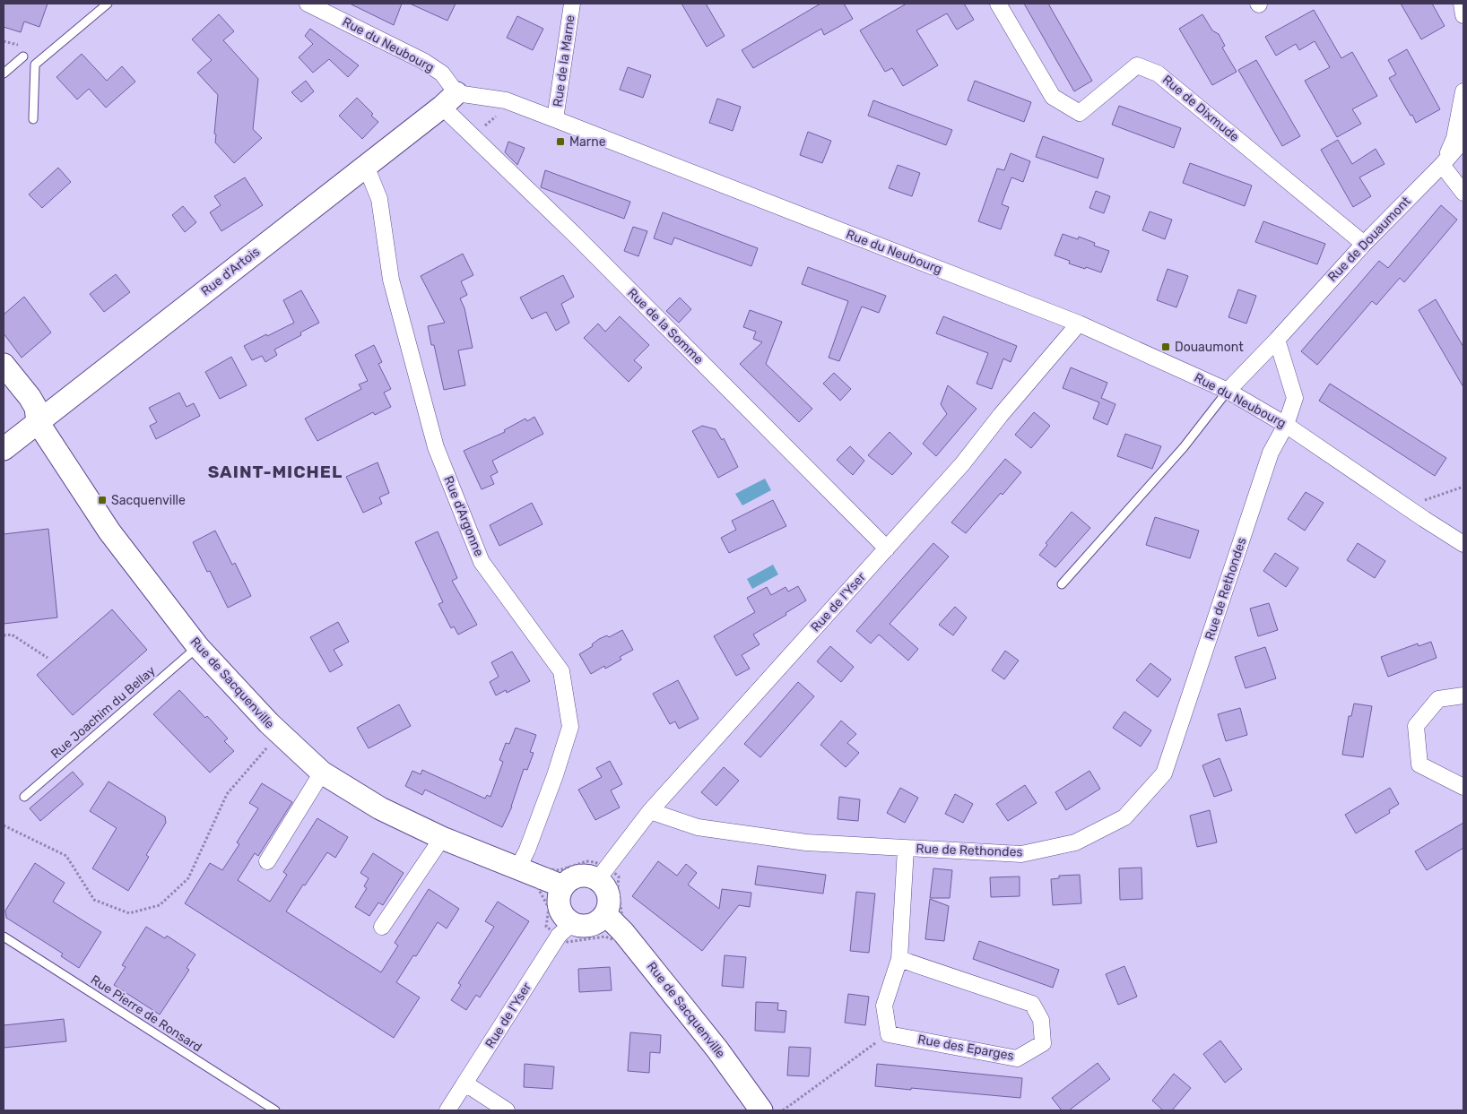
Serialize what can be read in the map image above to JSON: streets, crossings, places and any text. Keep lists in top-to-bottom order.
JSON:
{
  "streets": {
    "street": [
      "Rue du Neubourg",
      "Rue de la Marne",
      "Rue de Dixmude",
      "Rue de Douaumont",
      "Rue d'Artois",
      "Rue de la Somme",
      "Rue d'Argonne",
      "Rue de Rethondes",
      "Rue de l'Yser",
      "Rue de Sacquenville",
      "Rue des Eparges"
    ],
    "lane": ["Rue Joachim du Bellay", "Rue Pierre de Ronsard"]
  },
  "crossings": [
    ["Rue du Neubourg", "Rue de la Marne"],
    ["Rue du Neubourg", "Rue de Douaumont"],
    ["Rue du Neubourg", "Rue d'Artois"],
    ["Rue du Neubourg", "Rue de la Somme"],
    ["Rue du Neubourg", "Rue de Rethondes"],
    ["Rue du Neubourg", "Rue de l'Yser"],
    ["Rue de Dixmude", "Rue de Douaumont"],
    ["Rue d'Artois", "Rue de la Somme"],
    ["Rue d'Artois", "Rue d'Argonne"],
    ["Rue d'Artois", "Rue de Sacquenville"],
    ["Rue de la Somme", "Rue de l'Yser"],
    ["Rue d'Argonne", "Rue de Sacquenville"],
    ["Rue de Rethondes", "Rue de l'Yser"],
    ["Rue de l'Yser", "Rue de Sacquenville"],
    ["Rue de Sacquenville", "Rue Joachim du Bellay"]
  ],
  "districts": ["SAINT-MICHEL"],
  "places": {
    "transit": ["Marne", "Douaumont", "Sacquenville"]
  }
}
